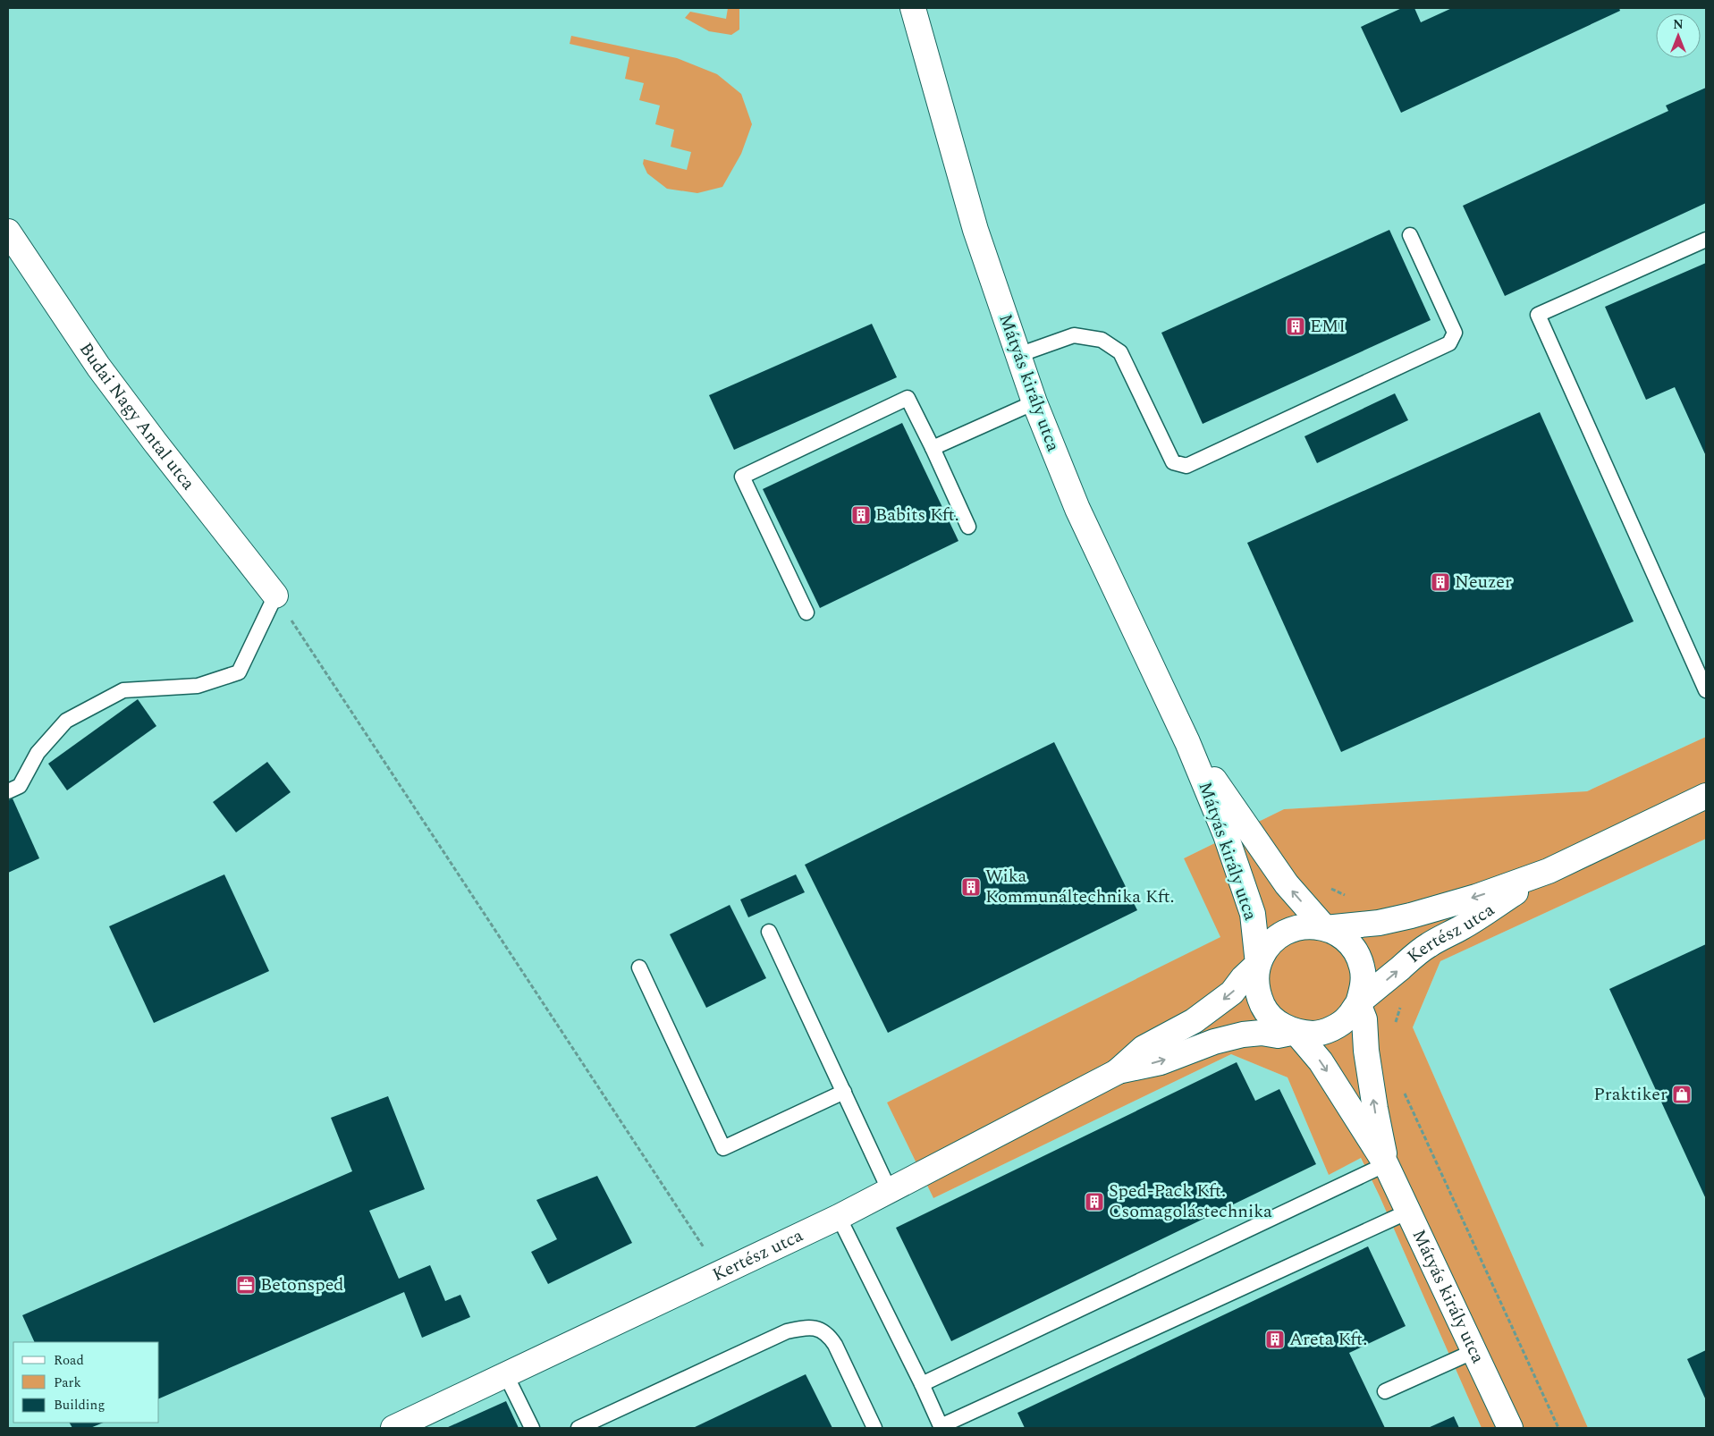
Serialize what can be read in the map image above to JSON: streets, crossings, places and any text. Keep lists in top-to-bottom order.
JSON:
{
  "streets": {
    "street": ["Mátyás király utca", "Budai Nagy Antal utca", "Kertész utca"]
  },
  "crossings": [
    ["Mátyás király utca", "Kertész utca"]
  ],
  "places": {
    "building": [
      "EMI",
      "Babits Kft.",
      "Neuzer",
      "Wika Kommunáltechnika Kft.",
      "Sped-Pack Kft. Csomagolástechnika",
      "Areta Kft."
    ],
    "shop": ["Praktiker"],
    "office": ["Betonsped"]
  },
  "legend": ["Road", "Park", "Building"],
  "north": "top"
}
